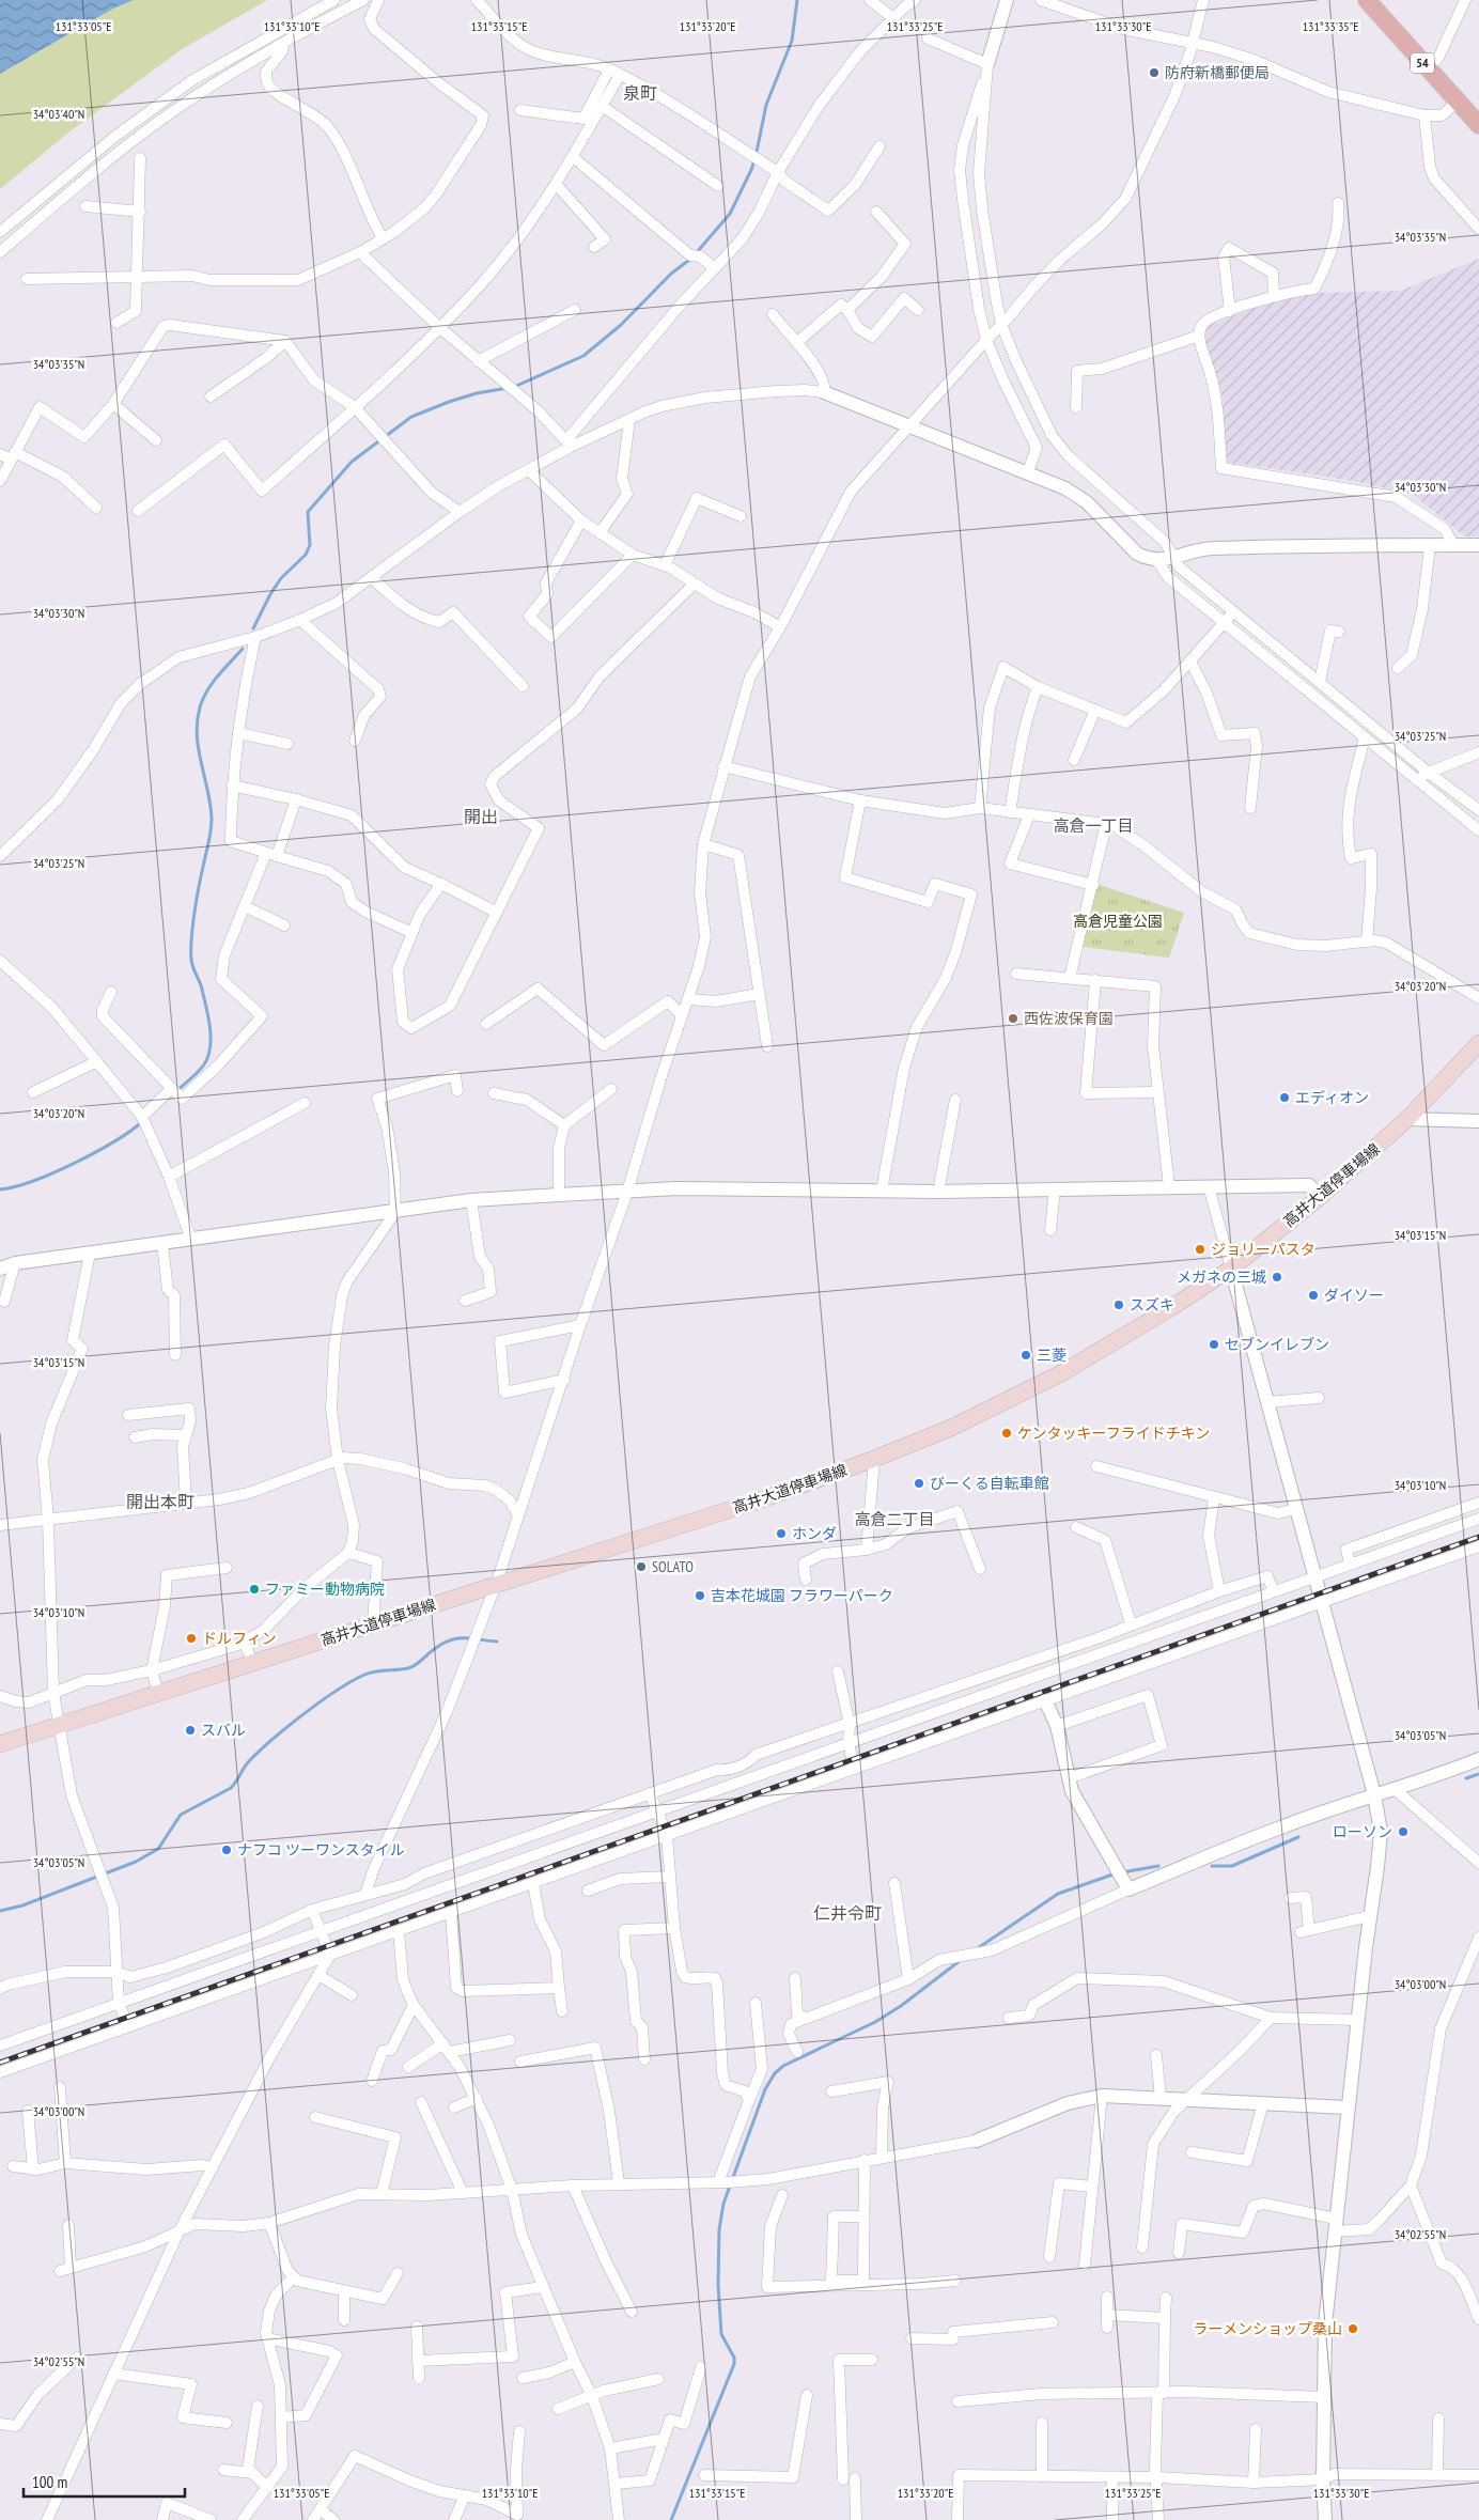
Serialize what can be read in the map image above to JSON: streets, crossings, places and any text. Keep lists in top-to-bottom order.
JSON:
{
  "streets": {
    "main road": ["54", "高井大道停車場線"]
  },
  "districts": [
    "泉町",
    "開出",
    "高倉一丁目",
    "開出本町",
    "高倉二丁目",
    "仁井令町"
  ],
  "parks": ["高倉児童公園"],
  "places": [
    "防府新橋郵便局",
    "西佐波保育園",
    "エディオン",
    "ジョリーパスタ",
    "メガネの三城",
    "ダイソー",
    "スズキ",
    "セブンイレブン",
    "三菱",
    "ケンタッキーフライドチキン",
    "びーくる自転車館",
    "ホンダ",
    "SOLATO",
    "ファミー動物病院",
    "吉本花城園 フラワーパーク",
    "ドルフィン",
    "スバル",
    "ローソン",
    "ナフコ ツーワンスタイル",
    "ラーメンショップ桑山"
  ],
  "scale_bar": "100 m",
  "coordinates": [
    "131°33'05\"E",
    "131°33'10\"E",
    "131°33'15\"E",
    "131°33'20\"E",
    "131°33'25\"E",
    "131°33'30\"E",
    "131°33'35\"E",
    "34°03'40\"N",
    "34°03'35\"N",
    "34°03'30\"N",
    "34°03'25\"N",
    "34°03'20\"N",
    "34°03'15\"N",
    "34°03'10\"N",
    "34°03'05\"N",
    "34°03'00\"N",
    "34°02'55\"N"
  ]
}
